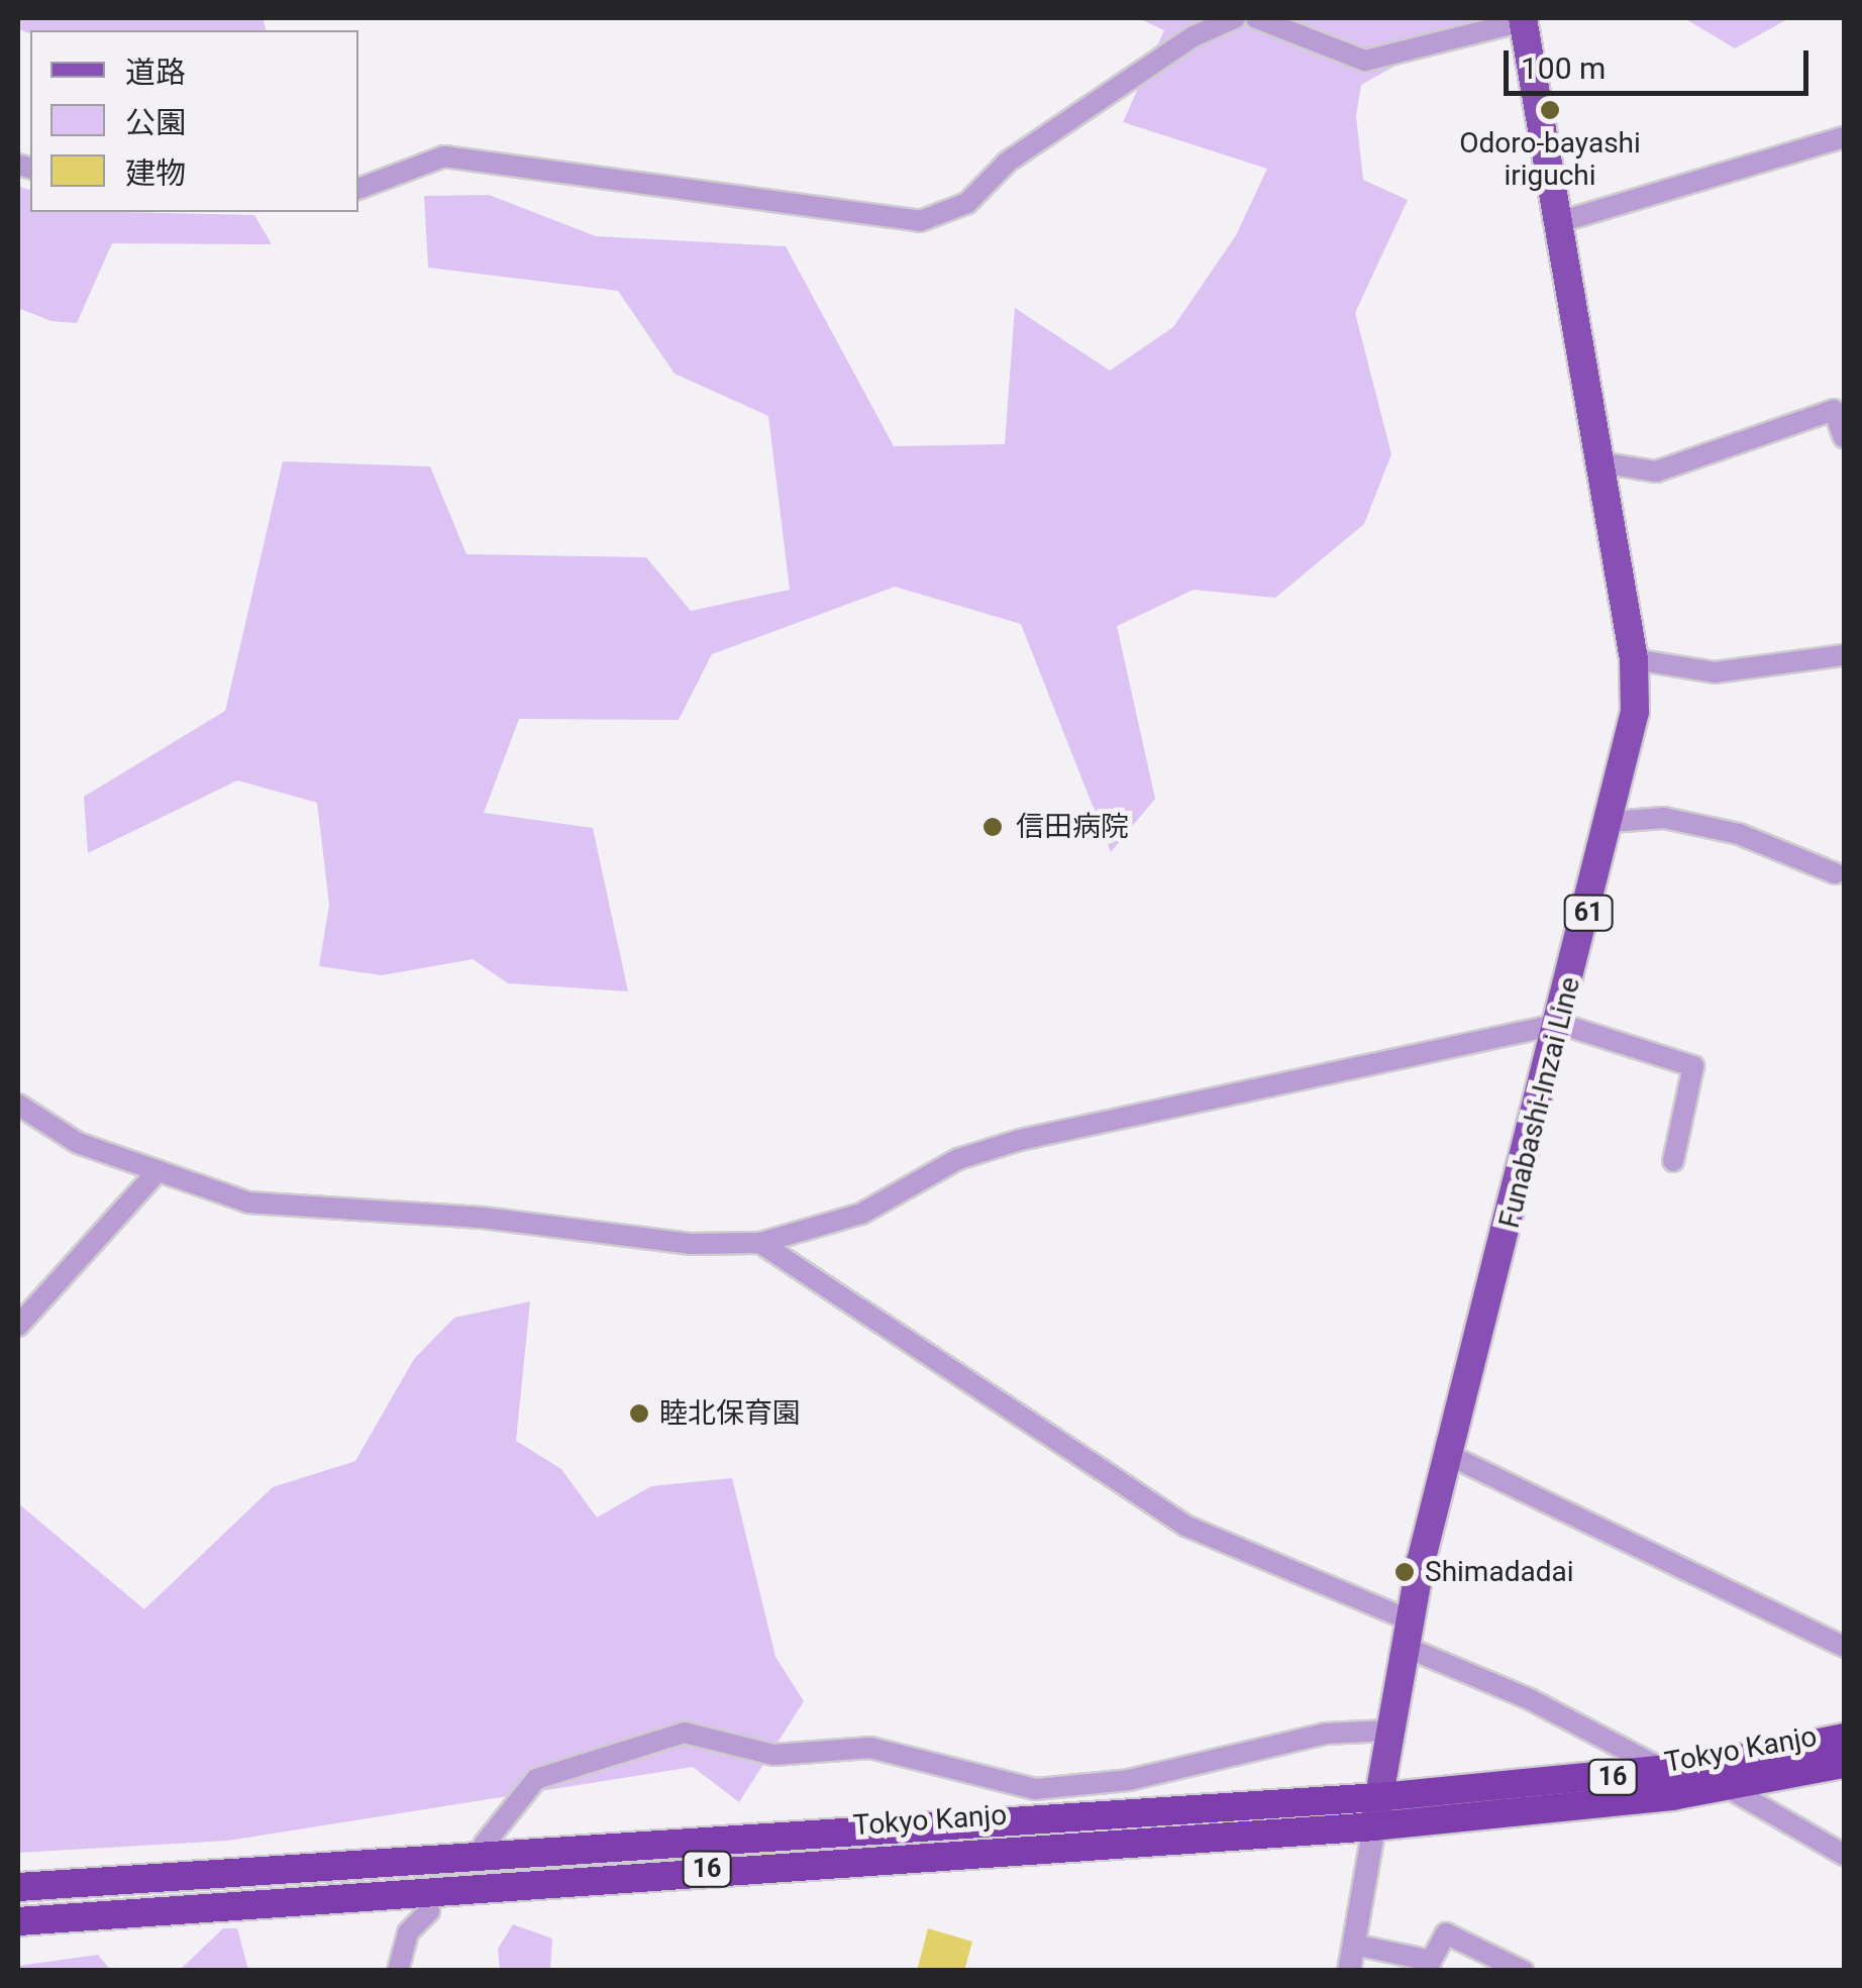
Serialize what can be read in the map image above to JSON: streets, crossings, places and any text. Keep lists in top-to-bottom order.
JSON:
{
  "streets": {
    "highway": ["Tokyo Kanjo", "16"],
    "main road": ["61", "Funabashi-Inzai Line"]
  },
  "crossings": [
    ["Funabashi-Inzai Line", "Tokyo Kanjo"]
  ],
  "places": [
    "Odoro-bayashi iriguchi",
    "信田病院",
    "睦北保育園",
    "Shimadadai"
  ],
  "legend": ["道路", "公園", "建物"],
  "scale_bar": "100 m"
}
